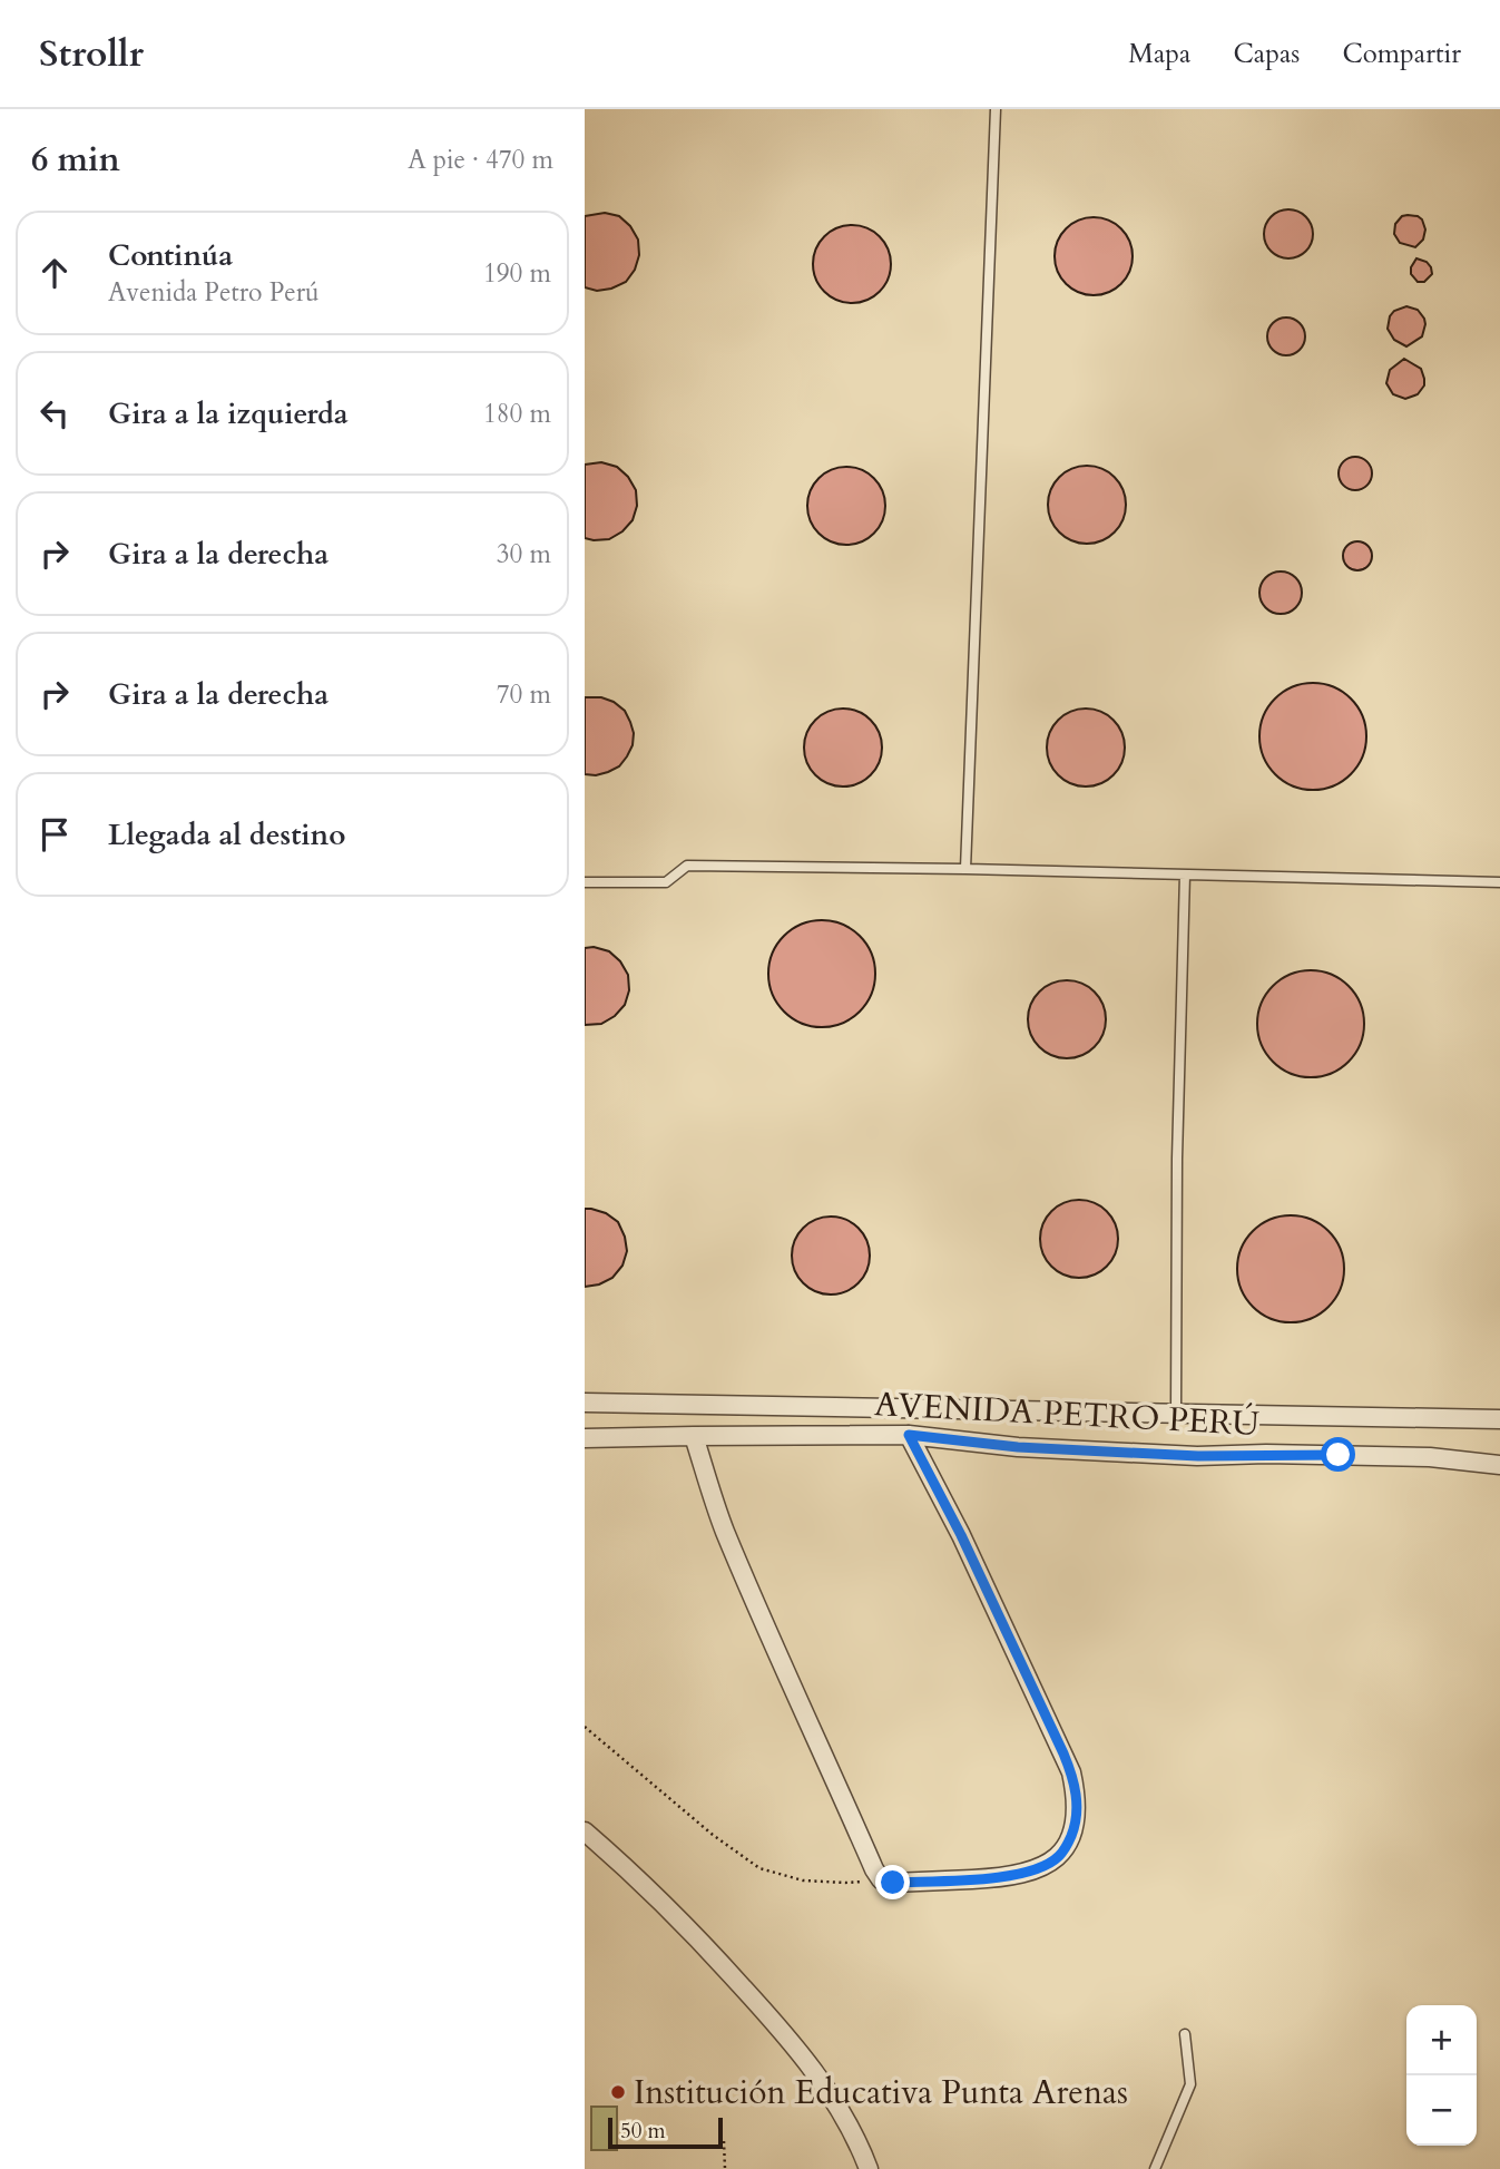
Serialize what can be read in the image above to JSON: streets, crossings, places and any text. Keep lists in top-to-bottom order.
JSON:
{
  "streets": {
    "street": ["AVENIDA PETRO PERÚ"]
  },
  "places": ["Institución Educativa Punta Arenas"],
  "scale_bar": "50 m",
  "page": {
    "header": "Strollr",
    "nav": ["Mapa", "Capas", "Compartir"],
    "heading": ["6 min", "A pie · 470 m"],
    "list": [
      ["Continúa", "Avenida Petro Perú", "190 m"],
      ["Gira a la izquierda", "180 m"],
      ["Gira a la derecha", "30 m"],
      ["Gira a la derecha", "70 m"],
      "Llegada al destino"
    ],
    "map_buttons": ["+", "−"],
    "scale": "50 m"
  }
}
